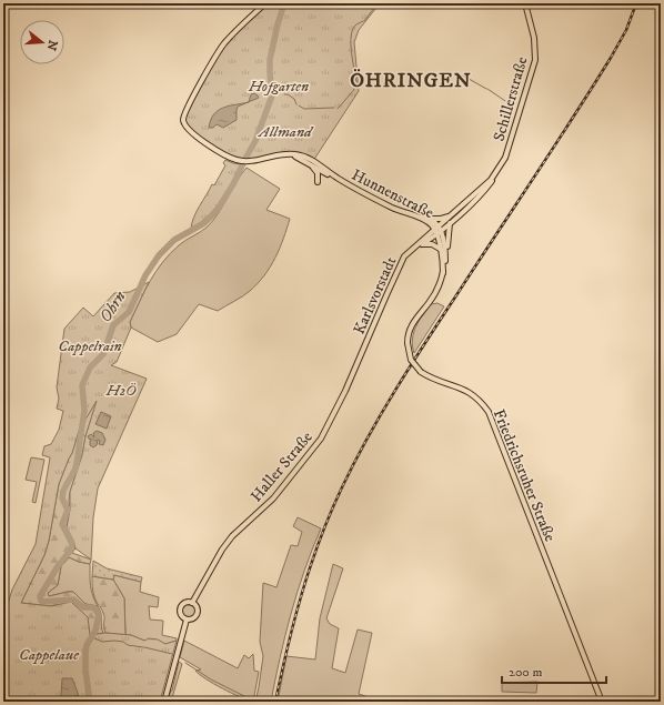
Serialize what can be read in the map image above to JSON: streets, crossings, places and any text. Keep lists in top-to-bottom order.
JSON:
{
  "streets": {
    "main road": [
      "Schillerstraße",
      "Hunnenstraße",
      "Karlsvorstadt",
      "Haller Straße",
      "Friedrichsruher Straße"
    ]
  },
  "crossings": [
    ["Schillerstraße", "Hunnenstraße"],
    ["Schillerstraße", "Karlsvorstadt"],
    ["Schillerstraße", "Friedrichsruher Straße"],
    ["Hunnenstraße", "Karlsvorstadt"],
    ["Hunnenstraße", "Friedrichsruher Straße"],
    ["Karlsvorstadt", "Haller Straße"],
    ["Karlsvorstadt", "Friedrichsruher Straße"]
  ],
  "districts": ["ÖHRINGEN"],
  "water": ["Ohrn"],
  "parks": [
    "Hofgarten",
    "Allmand",
    "Cappelrain",
    "H2Ö",
    "Cappelaue"
  ],
  "scale_bar": "200 m",
  "north": "right"
}
